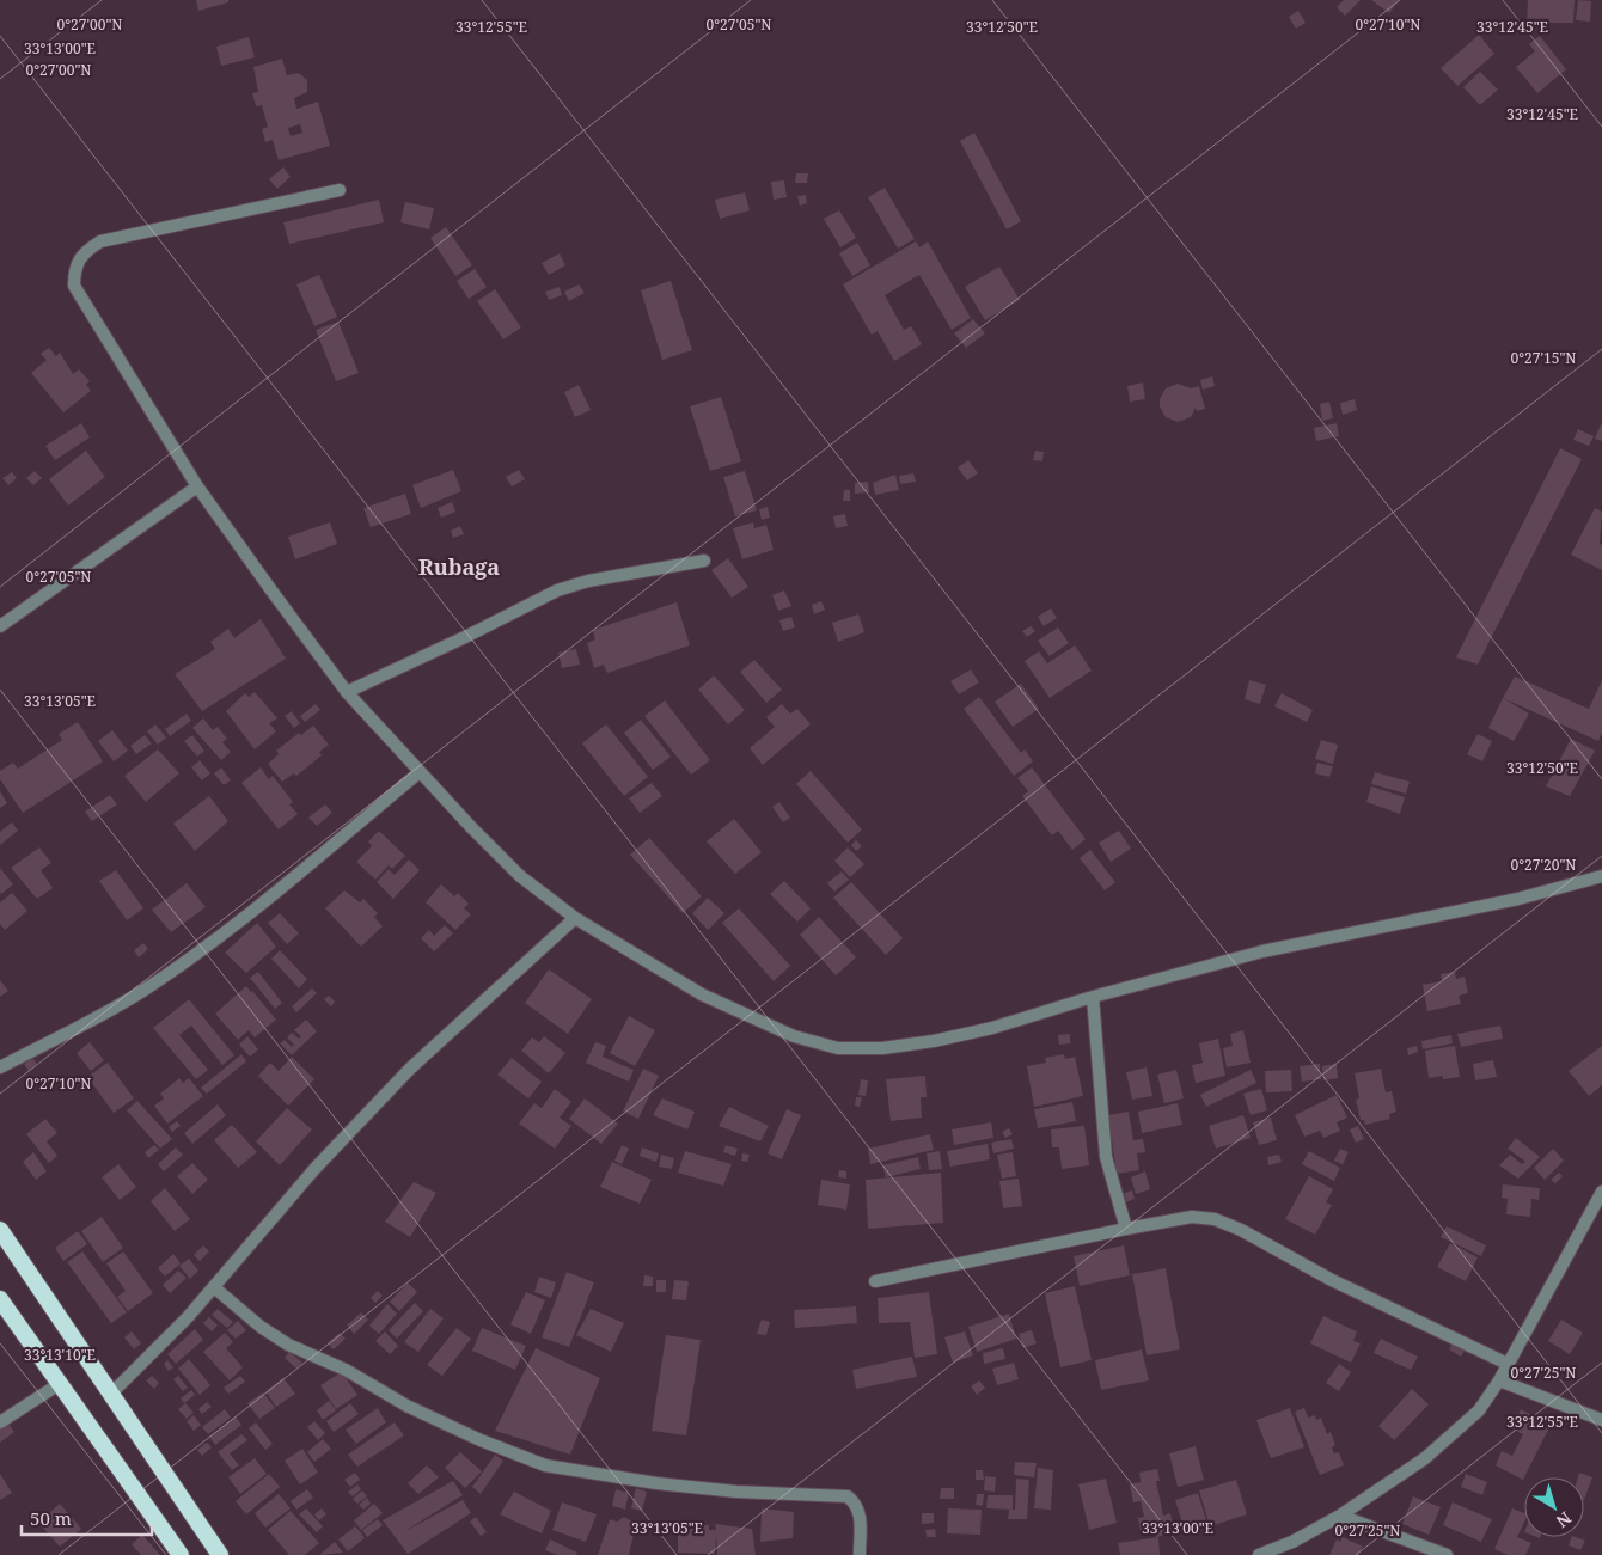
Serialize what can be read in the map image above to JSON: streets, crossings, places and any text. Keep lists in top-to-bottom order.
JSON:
{
  "districts": ["Rubaga"],
  "scale_bar": "50 m",
  "north": "bottom right",
  "coordinates": [
    "0°27'00\"N",
    "0°27'05\"N",
    "0°27'10\"N",
    "33°12'45\"E",
    "33°12'55\"E",
    "33°12'50\"E",
    "33°13'00\"E",
    "0°27'15\"N",
    "33°13'05\"E",
    "0°27'20\"N",
    "33°13'10\"E",
    "0°27'25\"N"
  ]
}
